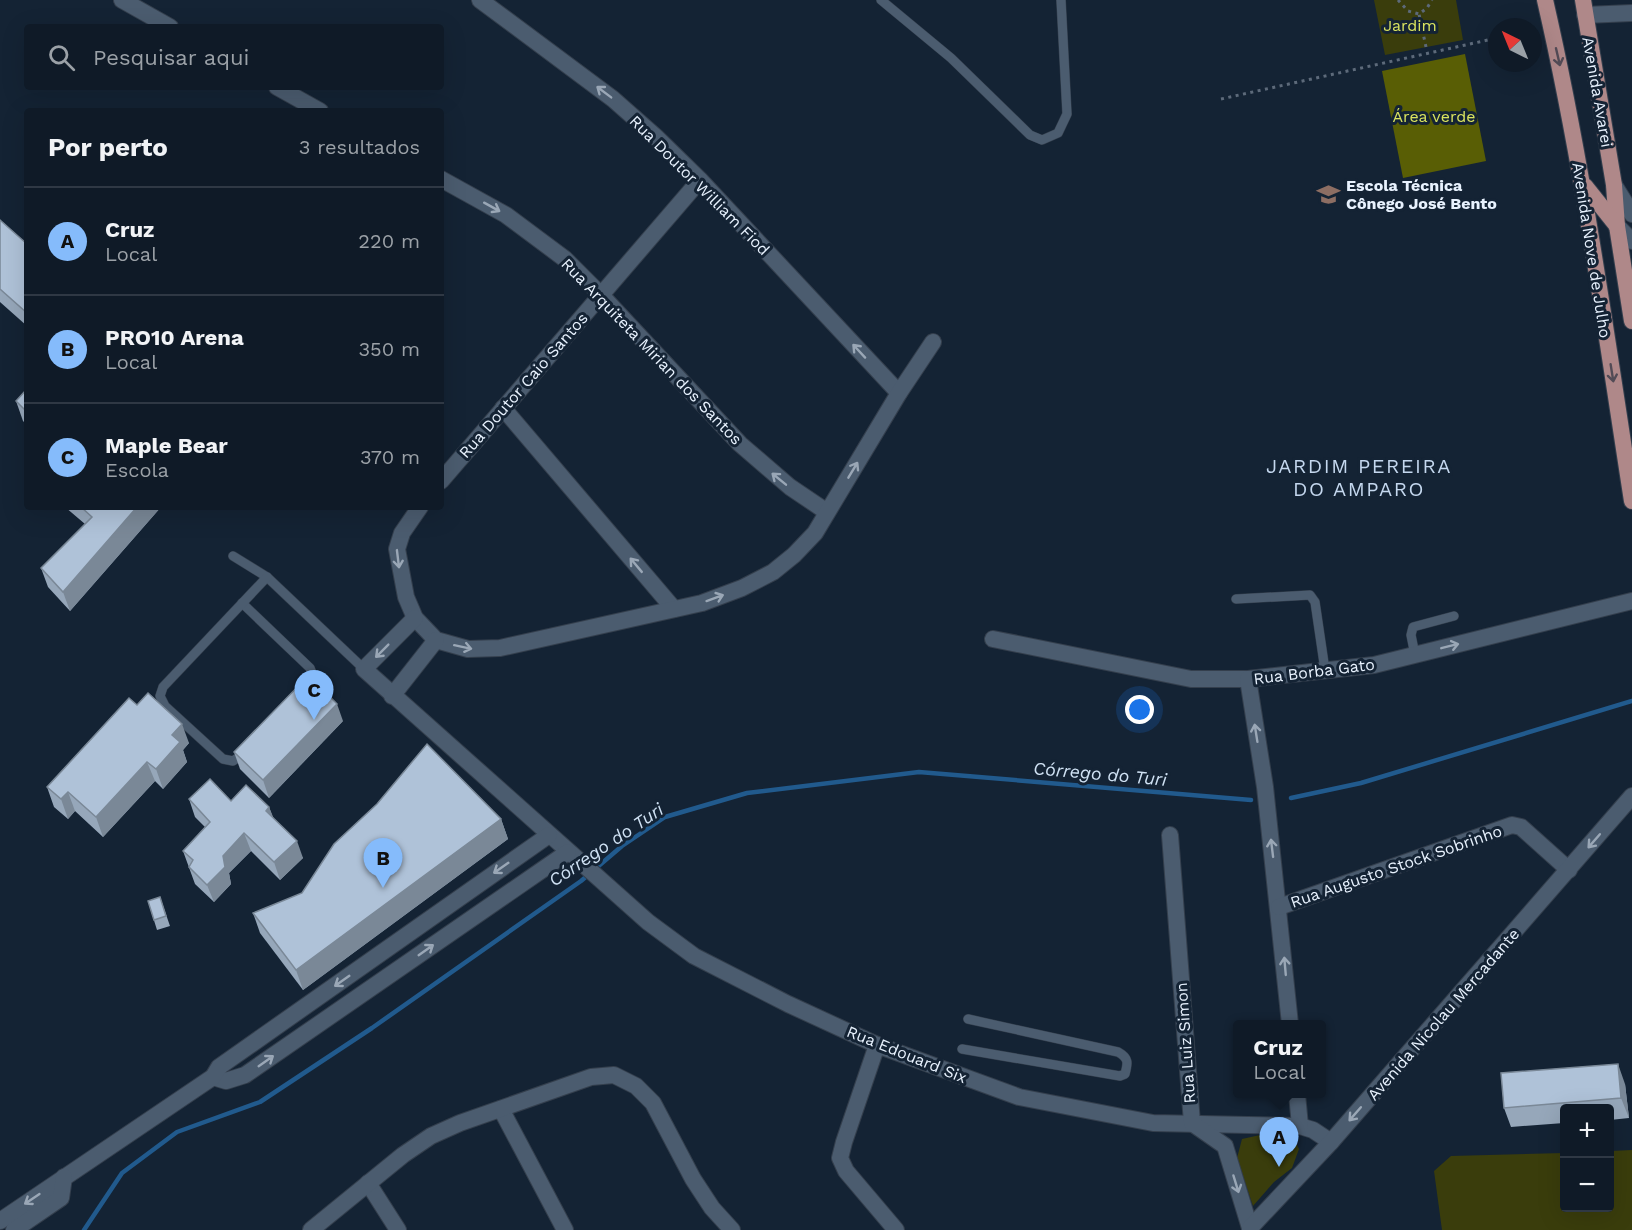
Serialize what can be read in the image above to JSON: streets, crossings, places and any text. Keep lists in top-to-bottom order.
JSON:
{
  "streets": {
    "main road": ["Avenida Avarei", "Avenida Nove de Julho"],
    "street": [
      "Rua Doutor William Fiod",
      "Rua Arquiteta Mirian dos Santos",
      "Rua Doutor Caio Santos",
      "Rua Borba Gato",
      "Rua Augusto Stock Sobrinho",
      "Avenida Nicolau Mercadante",
      "Rua Luiz Simon",
      "Rua Edouard Six"
    ]
  },
  "crossings": [
    ["Avenida Avarei", "Avenida Nove de Julho"],
    ["Rua Doutor William Fiod", "Rua Doutor Caio Santos"],
    ["Rua Arquiteta Mirian dos Santos", "Rua Doutor Caio Santos"],
    ["Rua Augusto Stock Sobrinho", "Avenida Nicolau Mercadante"],
    ["Rua Luiz Simon", "Rua Edouard Six"]
  ],
  "one_way": ["Rua Doutor William Fiod", "Avenida Nove de Julho", "Avenida Nicolau Mercadante"],
  "districts": ["JARDIM PEREIRA DO AMPARO"],
  "water": ["Córrego do Turi"],
  "parks": ["Jardim", "Área verde"],
  "places": {
    "school or university": ["Escola Técnica Cônego José Bento"]
  },
  "north": "top left",
  "page": {
    "search": "Pesquisar aqui",
    "heading": ["Por perto", "3 resultados"],
    "list": [
      {
        "mark": "A",
        "name": "Cruz",
        "note": "Local",
        "value": "220 m"
      },
      {
        "mark": "B",
        "name": "PRO10 Arena",
        "note": "Local",
        "value": "350 m"
      },
      {
        "mark": "C",
        "name": "Maple Bear",
        "note": "Escola",
        "value": "370 m"
      }
    ],
    "pins": ["C", "B", "A"],
    "popup": ["Cruz", "Local"],
    "map_buttons": ["+", "−"]
  }
}
